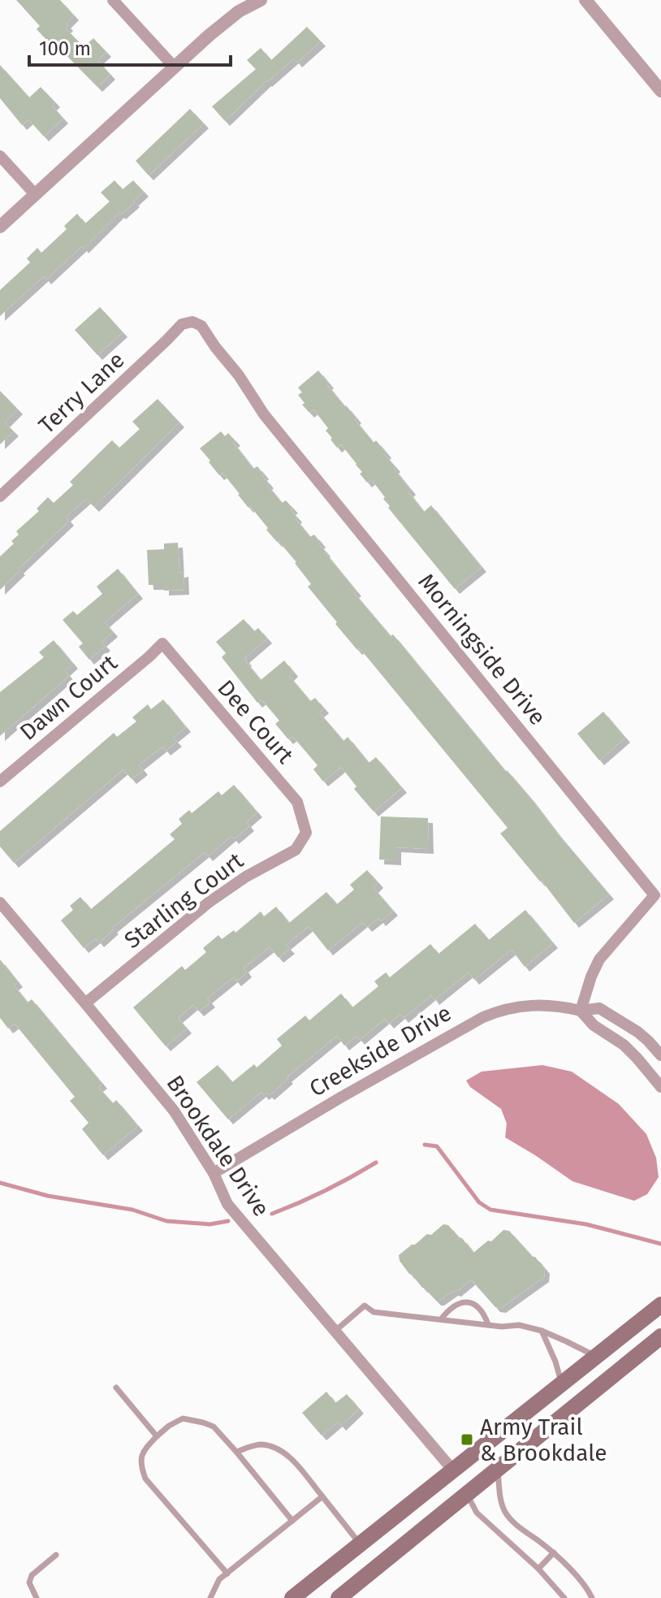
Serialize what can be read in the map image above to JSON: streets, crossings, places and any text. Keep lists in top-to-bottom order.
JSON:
{
  "streets": {
    "street": [
      "Terry Lane",
      "Morningside Drive",
      "Dawn Court",
      "Dee Court",
      "Starling Court",
      "Creekside Drive",
      "Brookdale Drive"
    ]
  },
  "crossings": [
    ["Terry Lane", "Morningside Drive"],
    ["Morningside Drive", "Creekside Drive"],
    ["Dawn Court", "Dee Court"],
    ["Dee Court", "Starling Court"],
    ["Starling Court", "Brookdale Drive"],
    ["Creekside Drive", "Brookdale Drive"]
  ],
  "places": {
    "transit": ["Army Trail & Brookdale"]
  },
  "scale_bar": "100 m"
}
